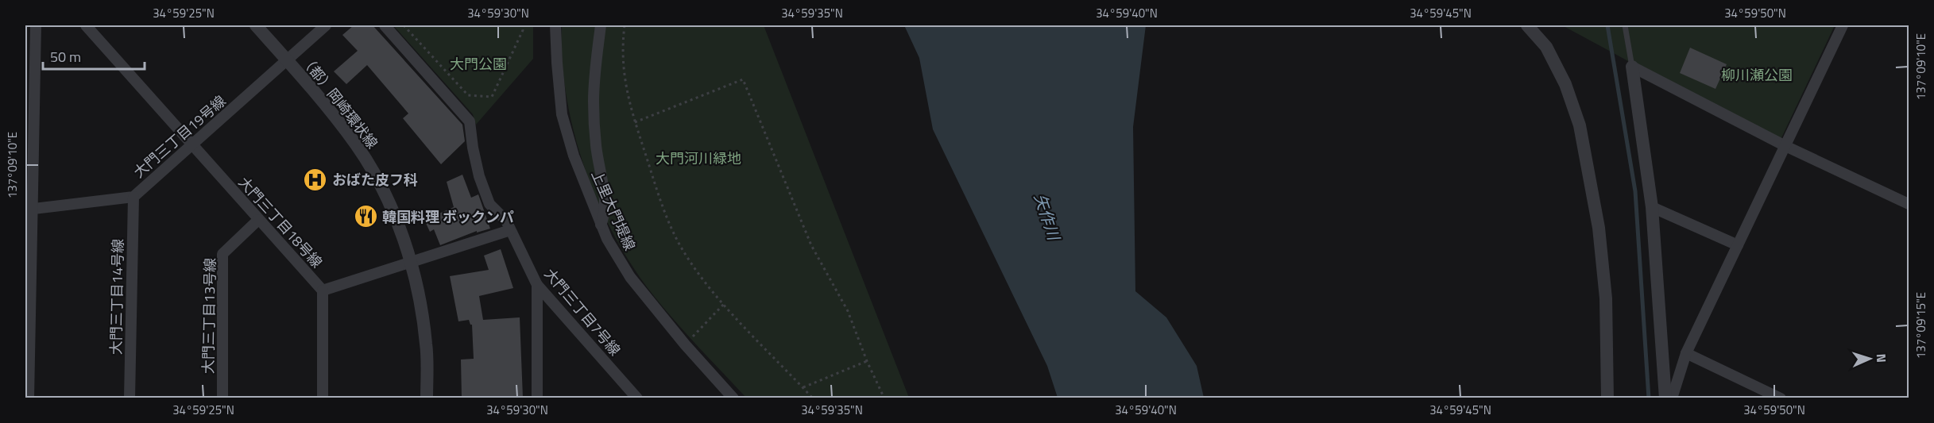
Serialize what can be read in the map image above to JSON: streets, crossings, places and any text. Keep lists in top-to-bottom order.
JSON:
{
  "streets": {
    "street": [
      "（都）岡崎環状線",
      "大門三丁目19号線",
      "上里大門堤線",
      "大門三丁目18号線",
      "大門三丁目14号線",
      "大門三丁目7号線",
      "大門三丁目13号線"
    ]
  },
  "crossings": [
    ["（都）岡崎環状線", "大門三丁目19号線"],
    ["大門三丁目19号線", "大門三丁目18号線"],
    ["大門三丁目19号線", "大門三丁目14号線"],
    ["大門三丁目18号線", "大門三丁目13号線"]
  ],
  "water": ["矢作川"],
  "parks": ["大門公園", "柳川瀬公園", "大門河川緑地"],
  "places": {
    "hospital": ["おばた皮フ科"],
    "restaurant": ["韓国料理 ボックンパ"]
  },
  "scale_bar": "50 m",
  "north": "right",
  "coordinates": [
    "34°59'25\"N",
    "34°59'30\"N",
    "34°59'35\"N",
    "34°59'40\"N",
    "34°59'45\"N",
    "34°59'50\"N",
    "137°09'10\"E",
    "137°09'15\"E"
  ]
}
